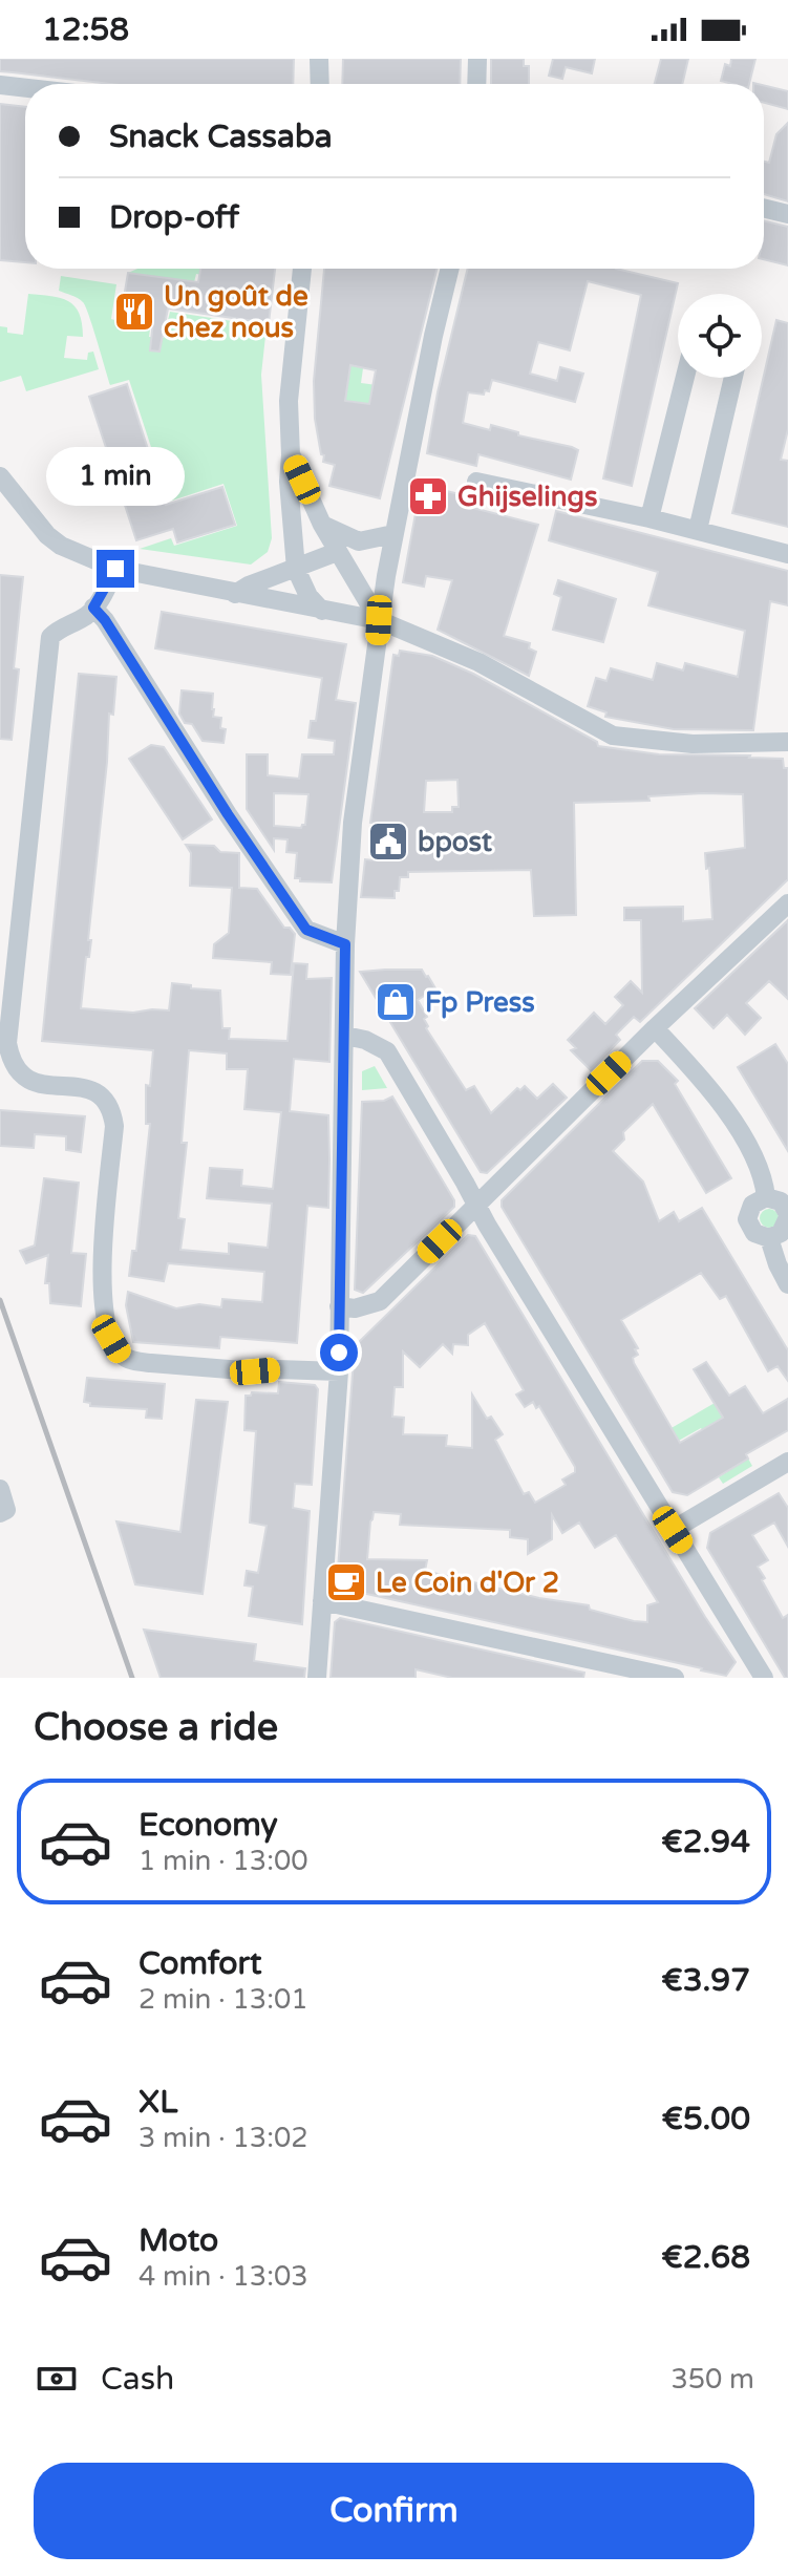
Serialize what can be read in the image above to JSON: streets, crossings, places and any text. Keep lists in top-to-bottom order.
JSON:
{
  "places": {
    "restaurant": ["Un goût de chez nous"],
    "pharmacy": ["Ghijselings"],
    "public building": ["bpost"],
    "shop": ["Fp Press"],
    "cafe": ["Le Coin d'Or 2"]
  },
  "page": {
    "status": "12:58",
    "banner": ["Snack Cassaba", "Drop-off"],
    "bubble": "1 min",
    "heading": "Choose a ride",
    "list": [
      {
        "name": "Economy",
        "note": "1 min · 13:00",
        "value": "€2.94"
      },
      {
        "name": "Comfort",
        "note": "2 min · 13:01",
        "value": "€3.97"
      },
      {
        "name": "XL",
        "note": "3 min · 13:02",
        "value": "€5.00"
      },
      {
        "name": "Moto",
        "note": "4 min · 13:03",
        "value": "€2.68"
      }
    ],
    "pay": ["Cash", "350 m"],
    "buttons": "Confirm"
  }
}
